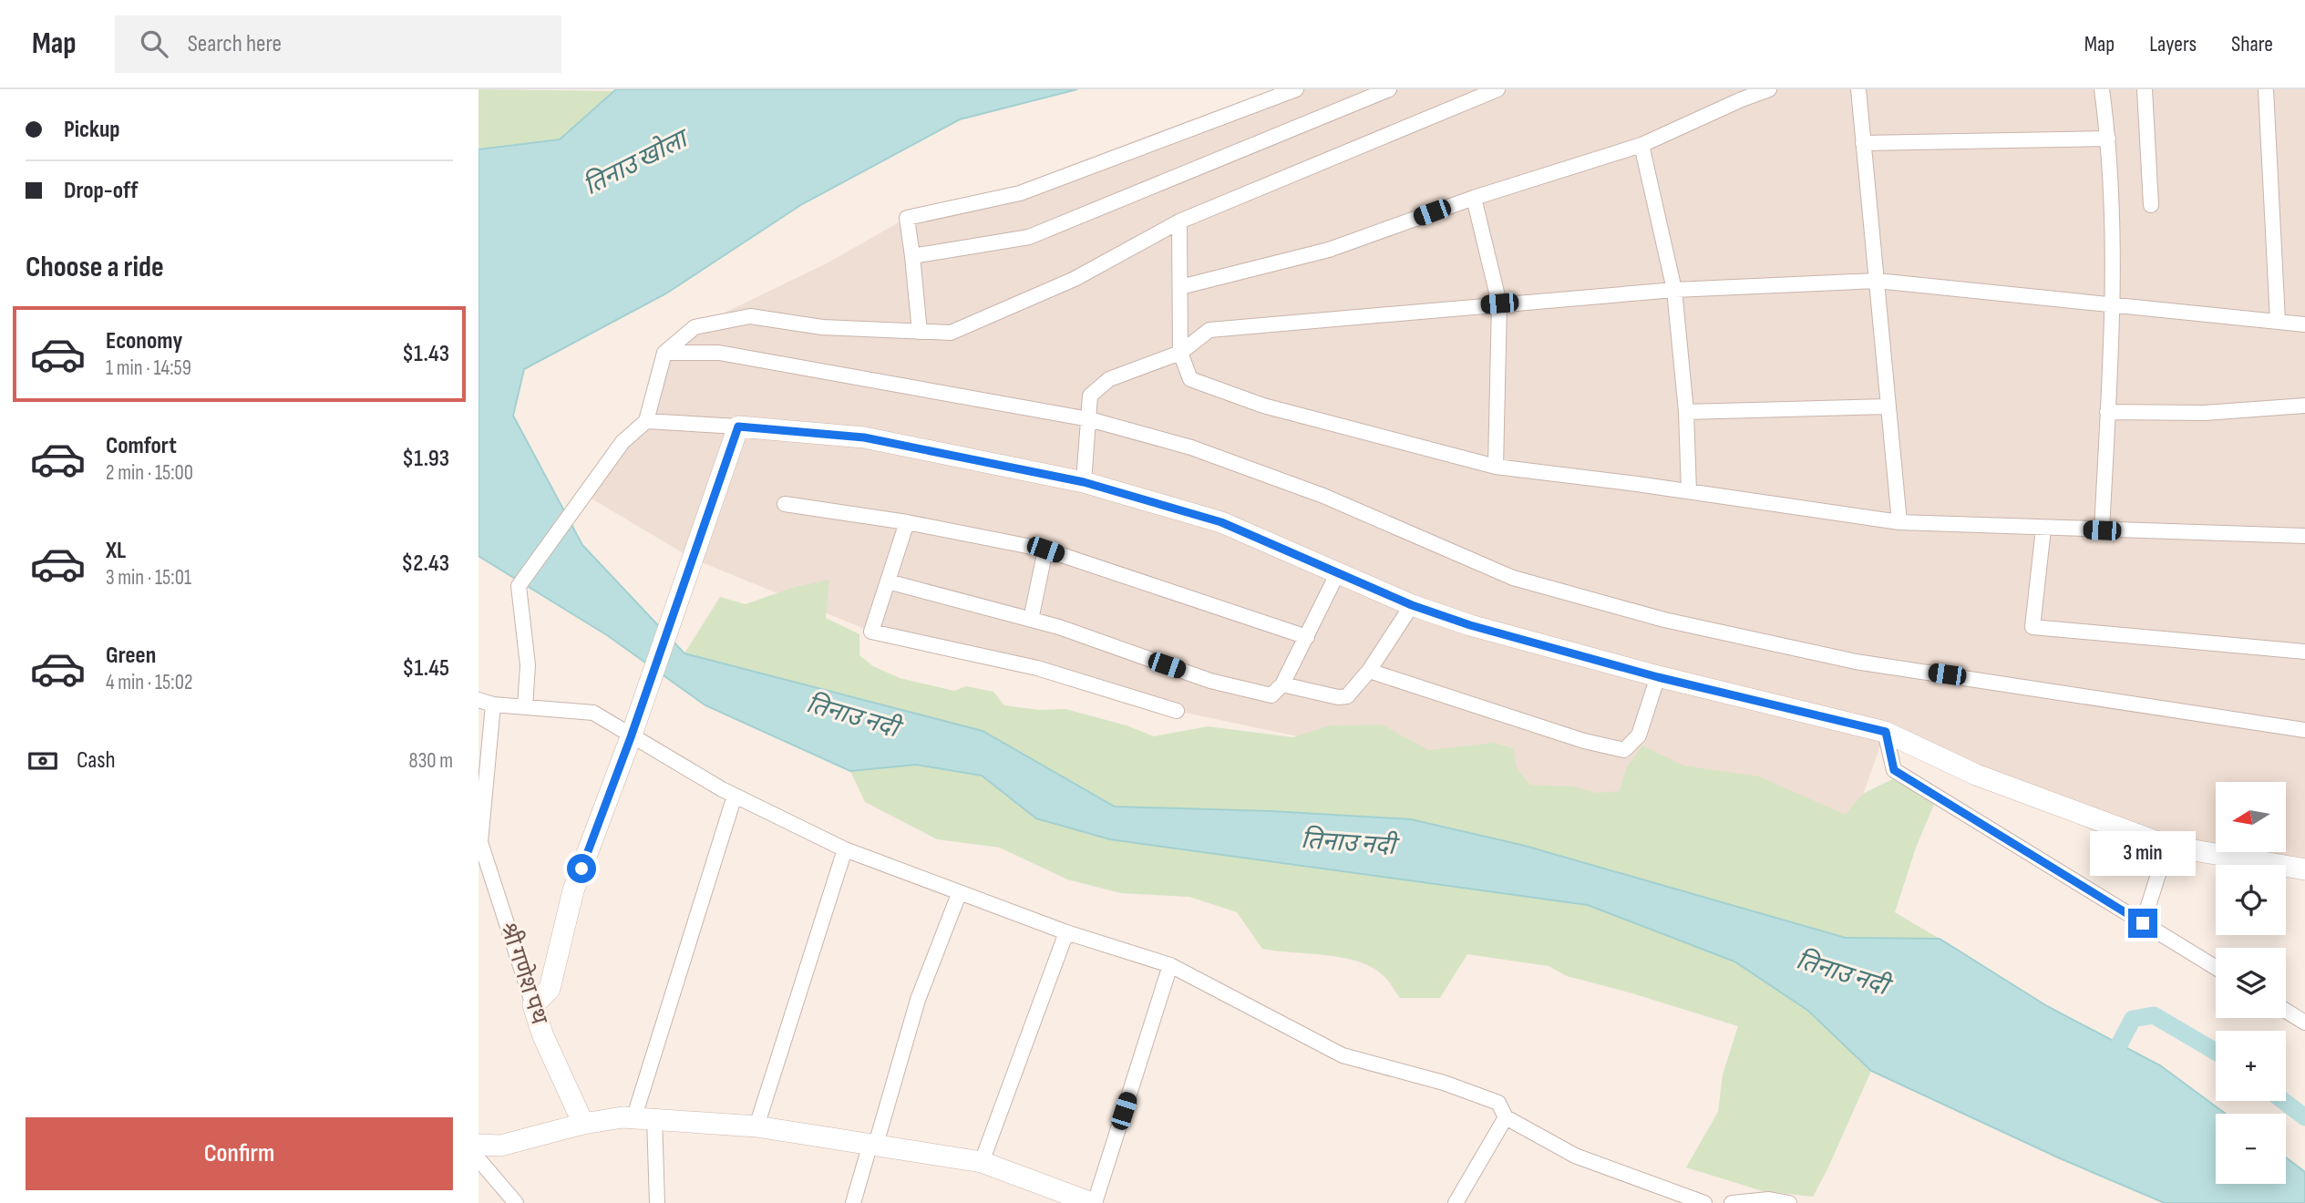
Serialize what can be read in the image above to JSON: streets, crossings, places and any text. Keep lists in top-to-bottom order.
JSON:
{
  "streets": {
    "main road": ["श्री गणेश पथ"]
  },
  "water": ["तिनाउ खोला", "तिनाउ नदी"],
  "north": "left",
  "page": {
    "header": "Map",
    "search": "Search here",
    "nav": ["Map", "Layers", "Share"],
    "banner": ["Pickup", "Drop-off"],
    "heading": "Choose a ride",
    "list": [
      {
        "name": "Economy",
        "note": "1 min · 14:59",
        "value": "$1.43"
      },
      {
        "name": "Comfort",
        "note": "2 min · 15:00",
        "value": "$1.93"
      },
      {
        "name": "XL",
        "note": "3 min · 15:01",
        "value": "$2.43"
      },
      {
        "name": "Green",
        "note": "4 min · 15:02",
        "value": "$1.45"
      }
    ],
    "pay": ["Cash", "830 m"],
    "map_buttons": ["+", "−"],
    "bubble": "3 min",
    "buttons": "Confirm"
  }
}
